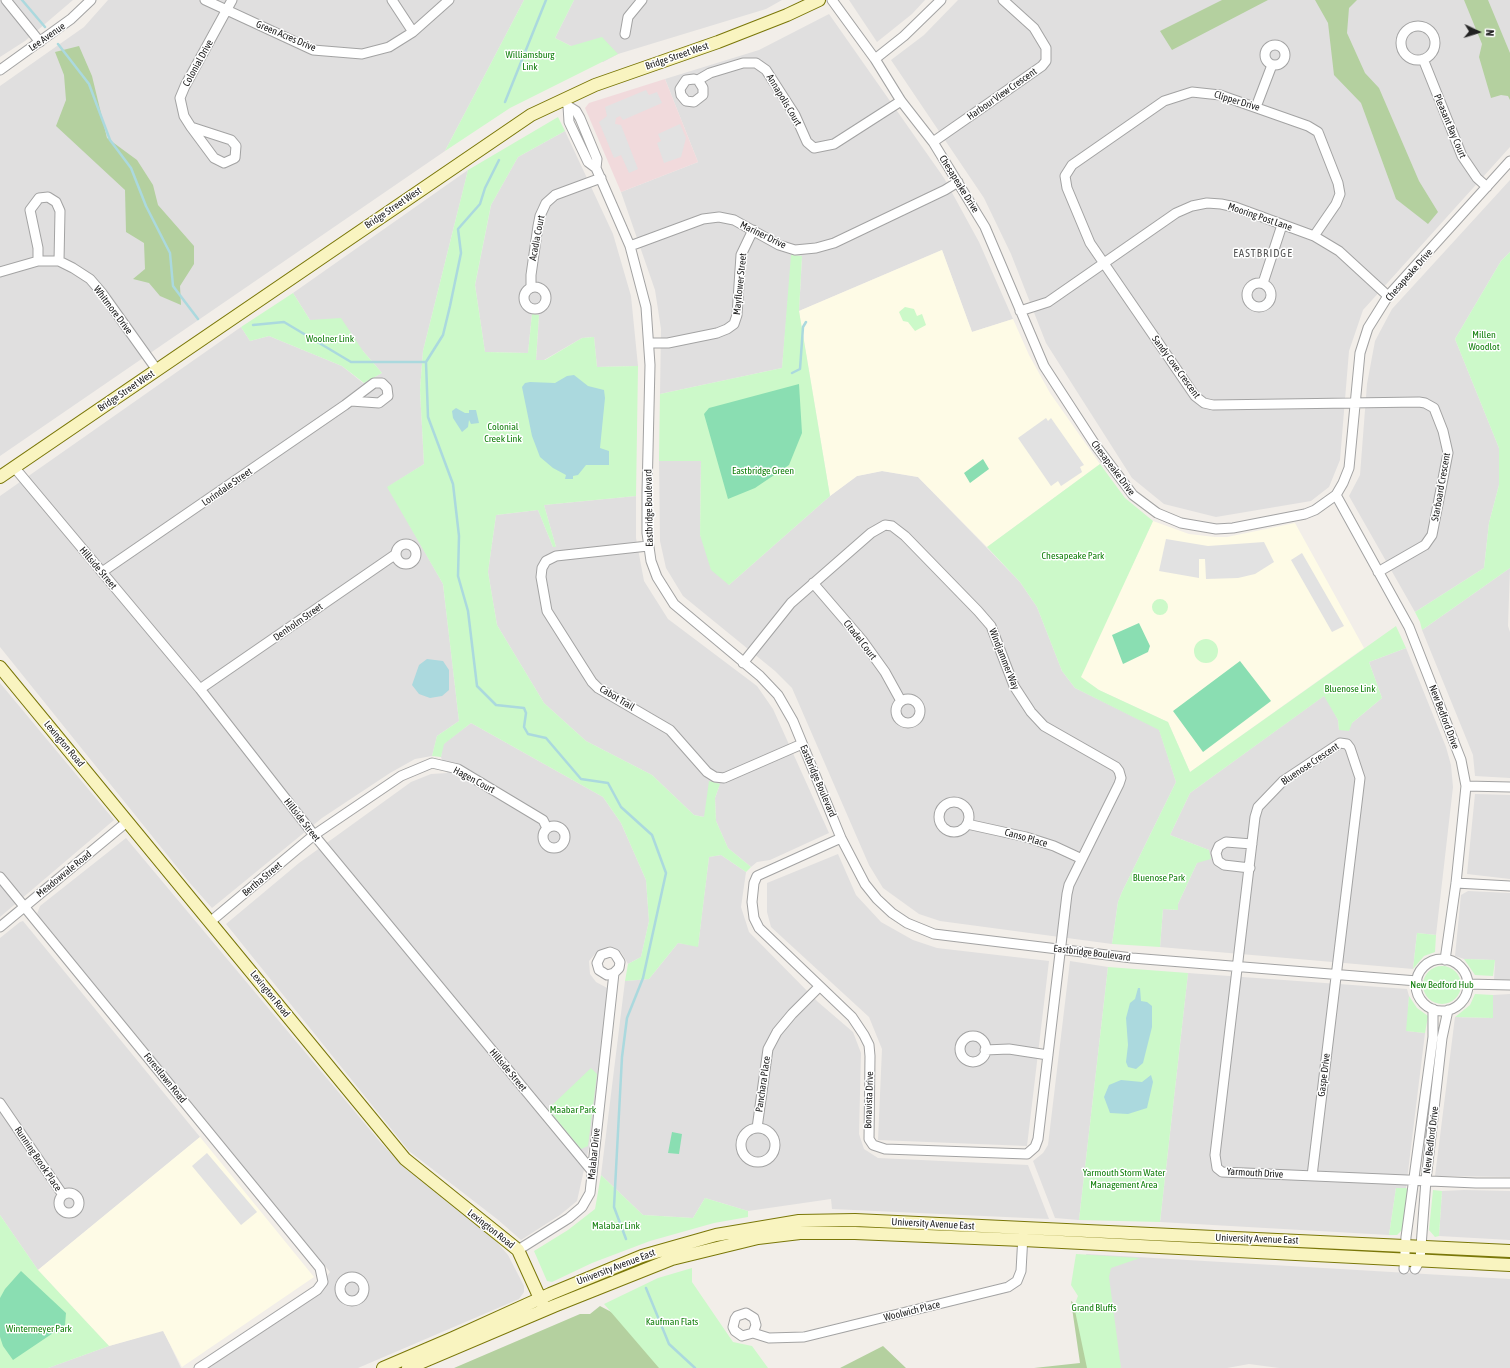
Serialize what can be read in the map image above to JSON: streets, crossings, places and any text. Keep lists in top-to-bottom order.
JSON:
{
  "streets": {
    "main road": ["Bridge Street West", "Lexington Road", "University Avenue East"],
    "street": [
      "Green Acres Drive",
      "Lee Avenue",
      "Colonial Drive",
      "Harbour View Crescent",
      "Annapolis Court",
      "Clipper Drive",
      "Pleasant Bay Court",
      "Chesapeake Drive",
      "Mooring Post Lane",
      "Mariner Drive",
      "Acadia Court",
      "Mayflower Street",
      "Whitmore Drive",
      "Sandy Cove Crescent",
      "Lorindale Street",
      "Starboard Crescent",
      "Eastbridge Boulevard",
      "Hillside Street",
      "Denholm Street",
      "Citadel Court",
      "Windjammer Way",
      "Cabot Trail",
      "New Bedford Drive",
      "Bluenose Crescent",
      "Hagen Court",
      "Canso Place",
      "Meadowvale Road",
      "Bertha Street",
      "Gaspe Drive",
      "Forestlawn Road",
      "Panchara Place",
      "Bonavista Drive",
      "Malabar Drive",
      "Running Brook Place",
      "Yarmouth Drive",
      "Woolwich Place"
    ]
  },
  "crossings": [
    ["Green Acres Drive", "Colonial Drive"],
    ["Bridge Street West", "Whitmore Drive"],
    ["Bridge Street West", "Eastbridge Boulevard"],
    ["Bridge Street West", "Hillside Street"],
    ["Harbour View Crescent", "Chesapeake Drive"],
    ["Annapolis Court", "Chesapeake Drive"],
    ["Clipper Drive", "Mooring Post Lane"],
    ["Clipper Drive", "Sandy Cove Crescent"],
    ["Pleasant Bay Court", "Chesapeake Drive"],
    ["Chesapeake Drive", "Mooring Post Lane"],
    ["Chesapeake Drive", "Mariner Drive"],
    ["Chesapeake Drive", "Sandy Cove Crescent"],
    ["Chesapeake Drive", "Starboard Crescent"],
    ["Chesapeake Drive", "New Bedford Drive"],
    ["Mooring Post Lane", "Sandy Cove Crescent"],
    ["Mariner Drive", "Mayflower Street"],
    ["Mariner Drive", "Eastbridge Boulevard"],
    ["Acadia Court", "Eastbridge Boulevard"],
    ["Mayflower Street", "Eastbridge Boulevard"],
    ["Sandy Cove Crescent", "Starboard Crescent"],
    ["Lorindale Street", "Hillside Street"],
    ["Starboard Crescent", "New Bedford Drive"],
    ["Eastbridge Boulevard", "Windjammer Way"],
    ["Eastbridge Boulevard", "Cabot Trail"],
    ["Eastbridge Boulevard", "New Bedford Drive"],
    ["Eastbridge Boulevard", "Bluenose Crescent"],
    ["Eastbridge Boulevard", "Gaspe Drive"],
    ["Eastbridge Boulevard", "Bonavista Drive"],
    ["Eastbridge Boulevard", "Yarmouth Drive"],
    ["Hillside Street", "Denholm Street"],
    ["Hillside Street", "Hagen Court"],
    ["Hillside Street", "Bertha Street"],
    ["Hillside Street", "Malabar Drive"],
    ["Citadel Court", "Windjammer Way"],
    ["Windjammer Way", "Canso Place"],
    ["Windjammer Way", "Bonavista Drive"],
    ["New Bedford Drive", "Yarmouth Drive"],
    ["New Bedford Drive", "University Avenue East"],
    ["Lexington Road", "Meadowvale Road"],
    ["Lexington Road", "Bertha Street"],
    ["Lexington Road", "Malabar Drive"],
    ["Lexington Road", "University Avenue East"],
    ["Bluenose Crescent", "Gaspe Drive"],
    ["Bluenose Crescent", "Yarmouth Drive"],
    ["Hagen Court", "Bertha Street"],
    ["Meadowvale Road", "Forestlawn Road"],
    ["Gaspe Drive", "Yarmouth Drive"],
    ["Panchara Place", "Bonavista Drive"],
    ["University Avenue East", "Woolwich Place"]
  ],
  "districts": ["EASTBRIDGE"],
  "parks": [
    "Williamsburg Link",
    "Millen Woodlot",
    "Woolner Link",
    "Colonial Creek Link",
    "Eastbridge Green",
    "Chesapeake Park",
    "Bluenose Link",
    "Bluenose Park",
    "New Bedford Hub",
    "Maabar Park",
    "Yarmouth Storm Water Management Area",
    "Malabar Link",
    "Grand Bluffs",
    "Kaufman Flats",
    "Wintermeyer Park"
  ],
  "north": "right"
}
